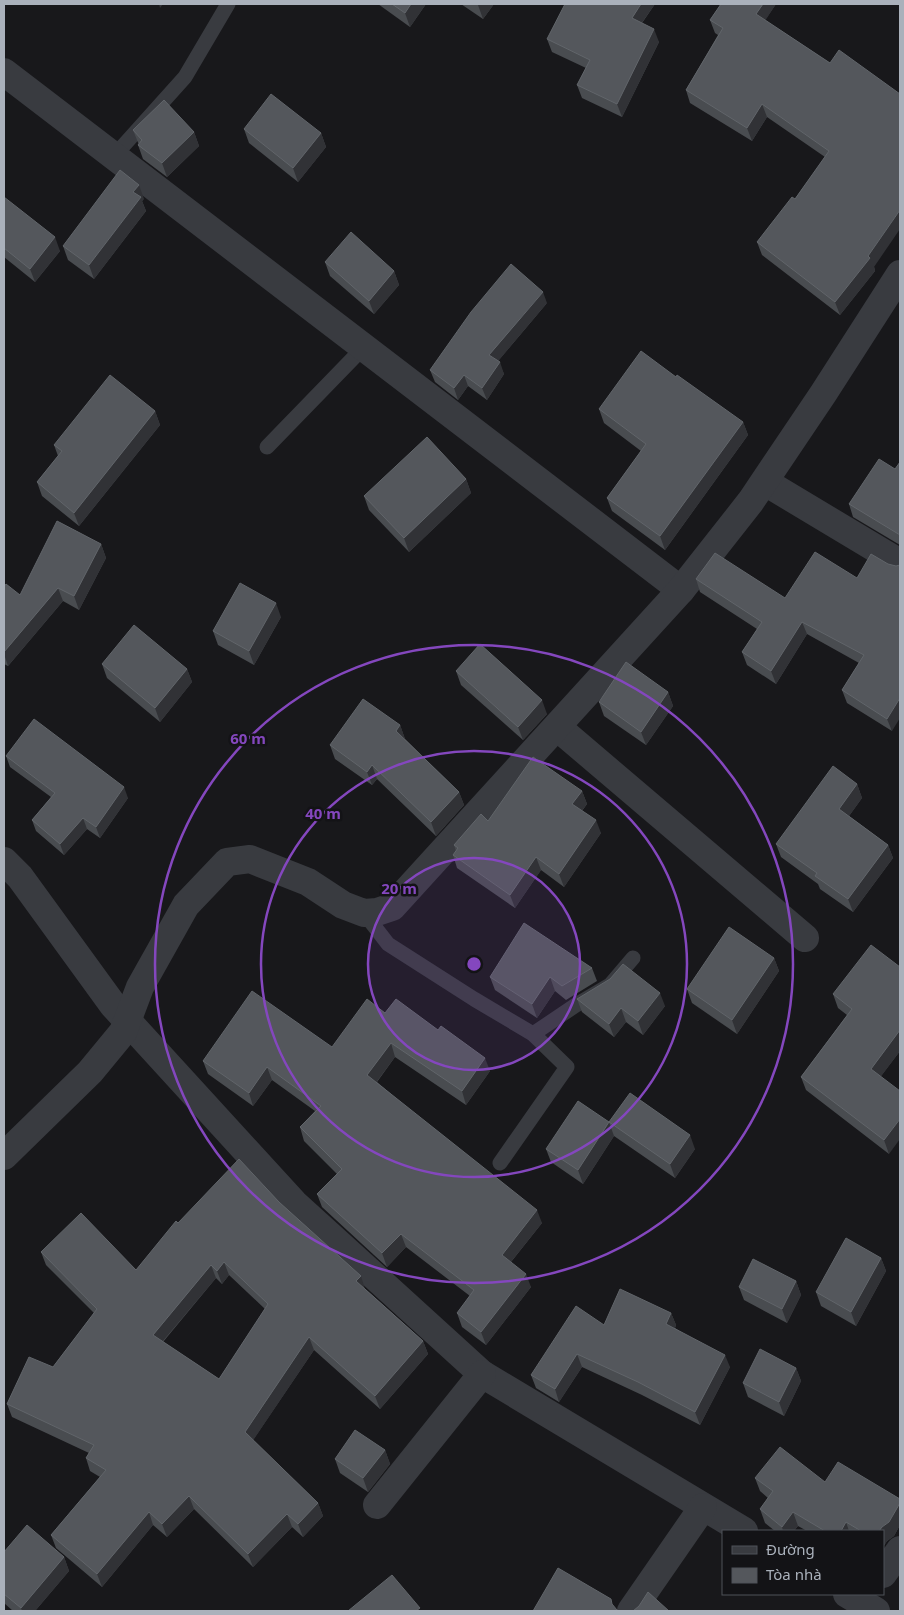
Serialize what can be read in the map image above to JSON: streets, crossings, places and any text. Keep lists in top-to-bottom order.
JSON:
{
  "legend": ["Đường", "Tòa nhà"],
  "rings": ["60 m", "40 m", "20 m"]
}
